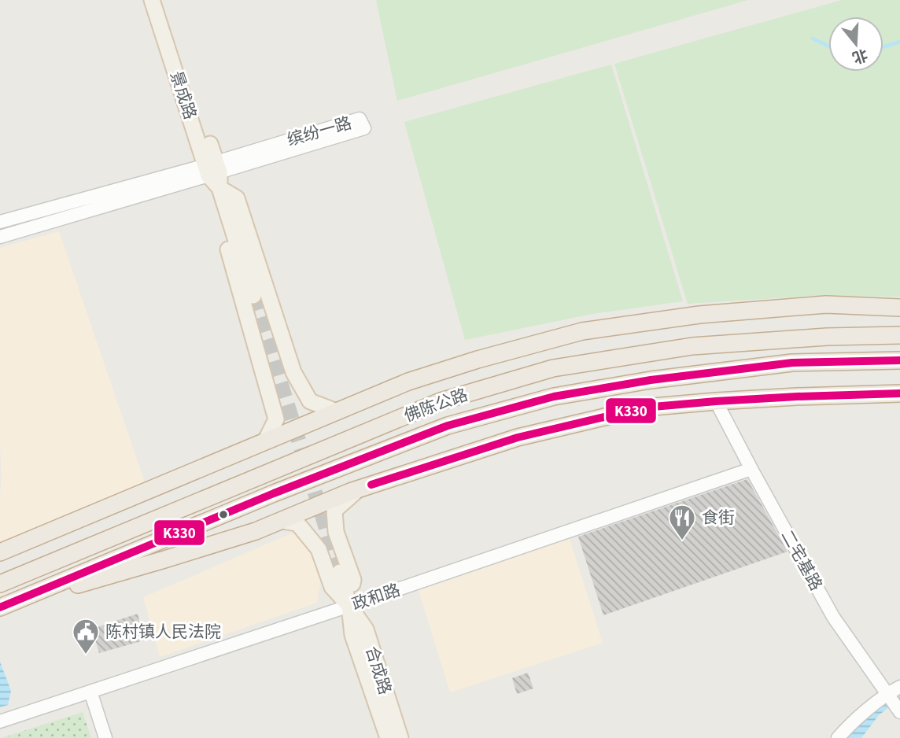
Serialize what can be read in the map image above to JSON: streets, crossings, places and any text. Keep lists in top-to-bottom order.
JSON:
{
  "streets": {
    "highway": ["佛陈公路"],
    "main road": ["景成路", "合成路"],
    "street": ["缤纷一路", "二宅基路", "政和路"]
  },
  "crossings": [
    ["景成路", "缤纷一路"],
    ["二宅基路", "政和路"],
    ["政和路", "合成路"]
  ],
  "places": {
    "restaurant": ["食街"],
    "public building": ["陈村镇人民法院"]
  },
  "lines": ["transit line K330"],
  "north": "bottom"
}
